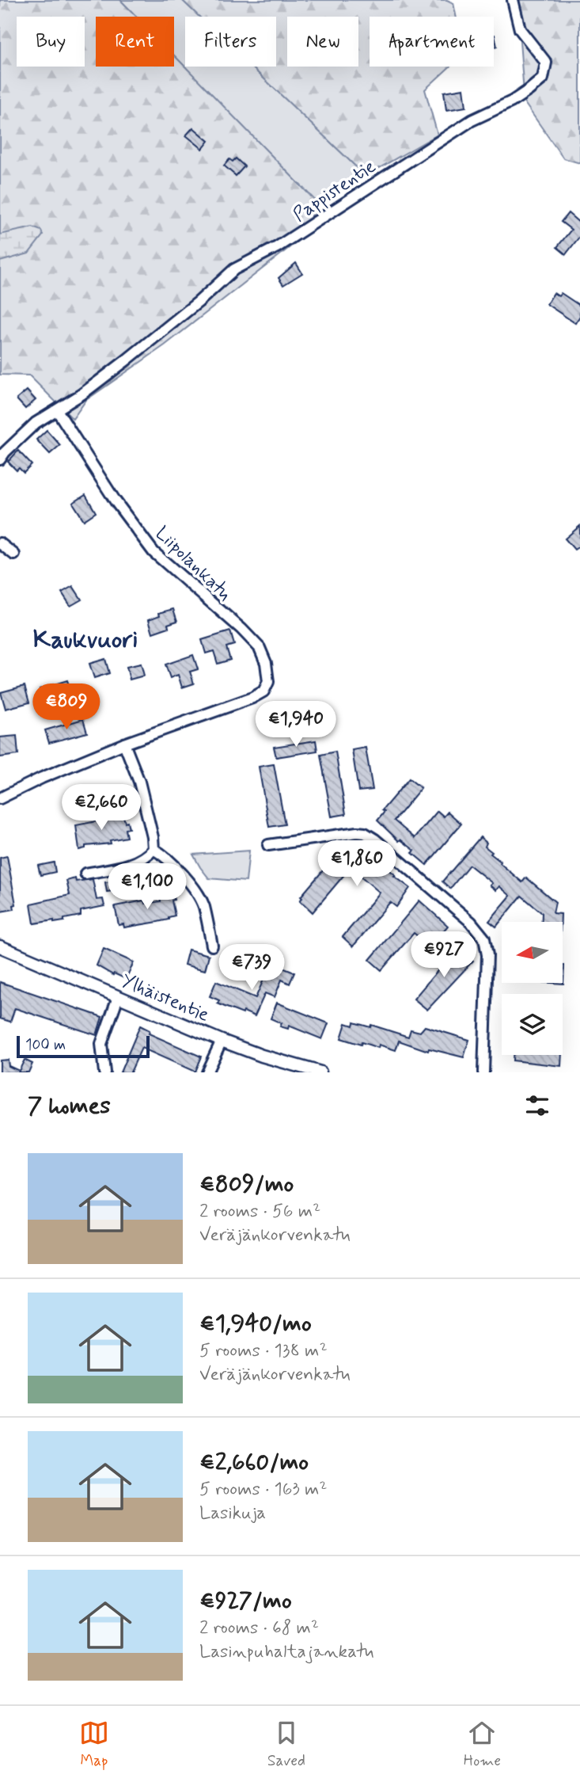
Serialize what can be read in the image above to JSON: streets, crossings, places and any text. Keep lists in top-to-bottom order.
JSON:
{
  "streets": {
    "street": ["Pappistentie", "Liipolankatu", "Ylhäistentie"]
  },
  "crossings": [
    ["Pappistentie", "Liipolankatu"]
  ],
  "districts": ["Kaukvuori"],
  "scale_bar": "100 m",
  "north": "left",
  "page": {
    "chip": [
      "Buy",
      "Rent",
      "Filters",
      "New",
      "Apartment"
    ],
    "price": [
      "€809",
      "€1,940",
      "€2,660",
      "€1,860",
      "€1,100",
      "€927",
      "€739"
    ],
    "scale": "100 m",
    "heading": "7 homes",
    "list": [
      {
        "name": "€809/mo",
        "note": "2 rooms · 56 m² · Veräjänkorvenkatu"
      },
      {
        "name": "€1,940/mo",
        "note": "5 rooms · 138 m² · Veräjänkorvenkatu"
      },
      {
        "name": "€2,660/mo",
        "note": "5 rooms · 163 m² · Lasikuja"
      },
      {
        "name": "€927/mo",
        "note": "2 rooms · 68 m² · Lasinpuhaltajankatu"
      }
    ],
    "tabs": ["Map", "Saved", "Home"]
  }
}
